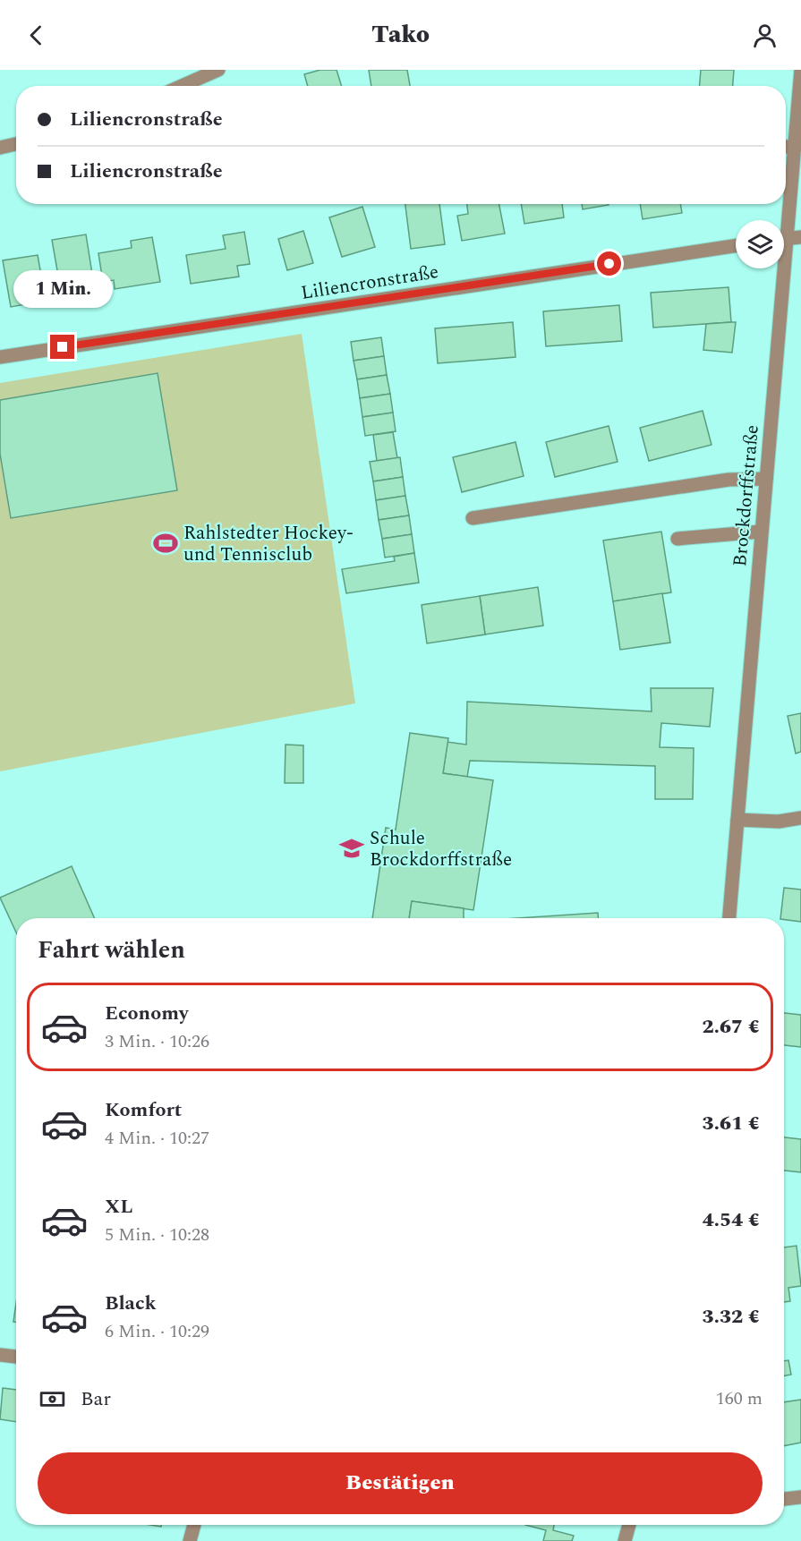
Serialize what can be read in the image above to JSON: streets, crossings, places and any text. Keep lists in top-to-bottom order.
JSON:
{
  "streets": {
    "street": ["Liliencronstraße", "Brockdorffstraße"]
  },
  "places": {
    "sports": ["Rahlstedter Hockey- und Tennisclub"],
    "school or university": ["Schule Brockdorffstraße"]
  },
  "page": {
    "header": "Tako",
    "banner": ["Liliencronstraße", "Liliencronstraße"],
    "bubble": "1 Min.",
    "heading": "Fahrt wählen",
    "list": [
      {
        "name": "Economy",
        "note": "3 Min. · 10:26",
        "value": "2.67 €"
      },
      {
        "name": "Komfort",
        "note": "4 Min. · 10:27",
        "value": "3.61 €"
      },
      {
        "name": "XL",
        "note": "5 Min. · 10:28",
        "value": "4.54 €"
      },
      {
        "name": "Black",
        "note": "6 Min. · 10:29",
        "value": "3.32 €"
      }
    ],
    "pay": ["Bar", "160 m"],
    "buttons": "Bestätigen"
  }
}
